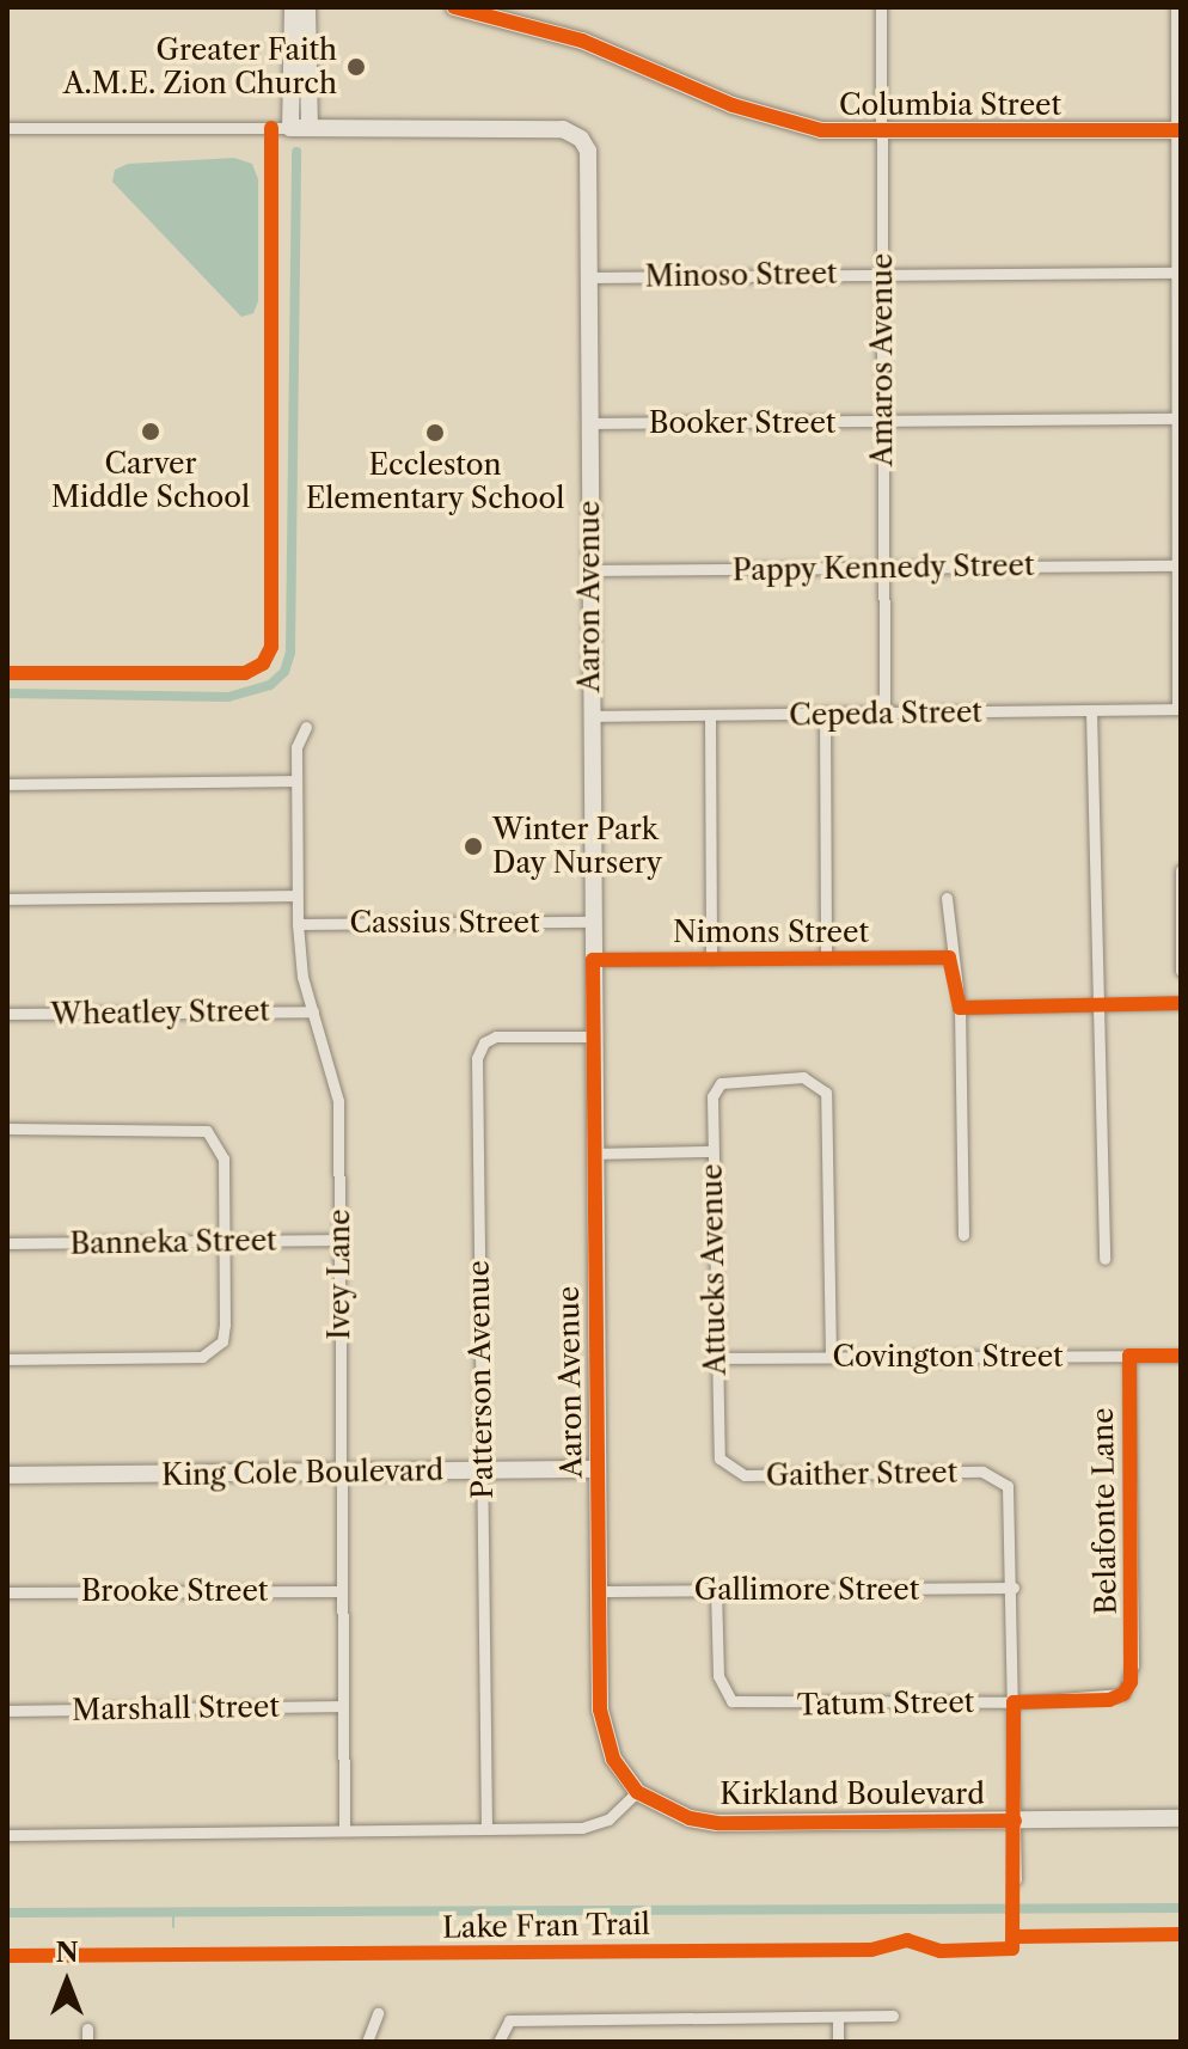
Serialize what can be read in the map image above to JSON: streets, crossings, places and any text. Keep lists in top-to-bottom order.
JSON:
{
  "streets": {
    "street": [
      "Columbia Street",
      "Minoso Street",
      "Amaros Avenue",
      "Booker Street",
      "Pappy Kennedy Street",
      "Aaron Avenue",
      "Cepeda Street",
      "Cassius Street",
      "Nimons Street",
      "Wheatley Street",
      "Banneka Street",
      "Attucks Avenue",
      "Ivey Lane",
      "Covington Street",
      "Patterson Avenue",
      "King Cole Boulevard",
      "Gaither Street",
      "Belafonte Lane",
      "Gallimore Street",
      "Brooke Street",
      "Tatum Street",
      "Marshall Street",
      "Kirkland Boulevard"
    ],
    "cycle path": ["Lake Fran Trail"]
  },
  "crossings": [
    ["Columbia Street", "Amaros Avenue"],
    ["Minoso Street", "Amaros Avenue"],
    ["Minoso Street", "Aaron Avenue"],
    ["Amaros Avenue", "Booker Street"],
    ["Amaros Avenue", "Pappy Kennedy Street"],
    ["Amaros Avenue", "Cepeda Street"],
    ["Booker Street", "Aaron Avenue"],
    ["Pappy Kennedy Street", "Aaron Avenue"],
    ["Aaron Avenue", "Cepeda Street"],
    ["Aaron Avenue", "Cassius Street"],
    ["Aaron Avenue", "Nimons Street"],
    ["Aaron Avenue", "Patterson Avenue"],
    ["Aaron Avenue", "King Cole Boulevard"],
    ["Aaron Avenue", "Gallimore Street"],
    ["Aaron Avenue", "Kirkland Boulevard"],
    ["Cassius Street", "Ivey Lane"],
    ["Wheatley Street", "Ivey Lane"],
    ["Banneka Street", "Ivey Lane"],
    ["Attucks Avenue", "Covington Street"],
    ["Attucks Avenue", "Gaither Street"],
    ["Ivey Lane", "King Cole Boulevard"],
    ["Ivey Lane", "Brooke Street"],
    ["Ivey Lane", "Marshall Street"],
    ["Covington Street", "Belafonte Lane"],
    ["Patterson Avenue", "King Cole Boulevard"],
    ["Gaither Street", "Gallimore Street"],
    ["Belafonte Lane", "Tatum Street"],
    ["Gallimore Street", "Tatum Street"]
  ],
  "places": [
    "Greater Faith A.M.E. Zion Church",
    "Carver Middle School",
    "Eccleston Elementary School",
    "Winter Park Day Nursery"
  ],
  "north": "top"
}
